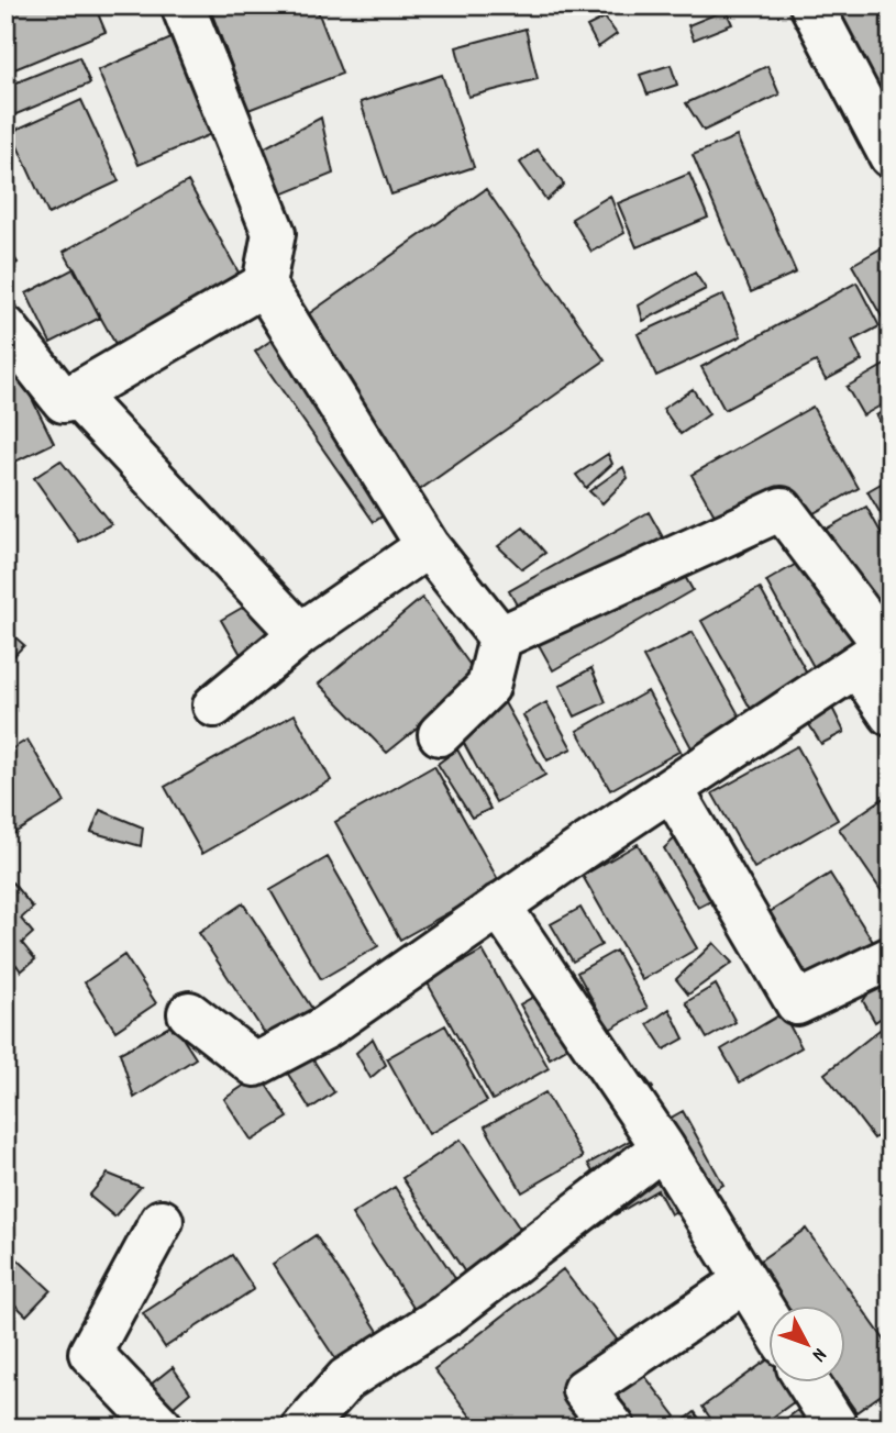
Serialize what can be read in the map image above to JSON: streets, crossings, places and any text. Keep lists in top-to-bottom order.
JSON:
{
  "north": "bottom right"
}
